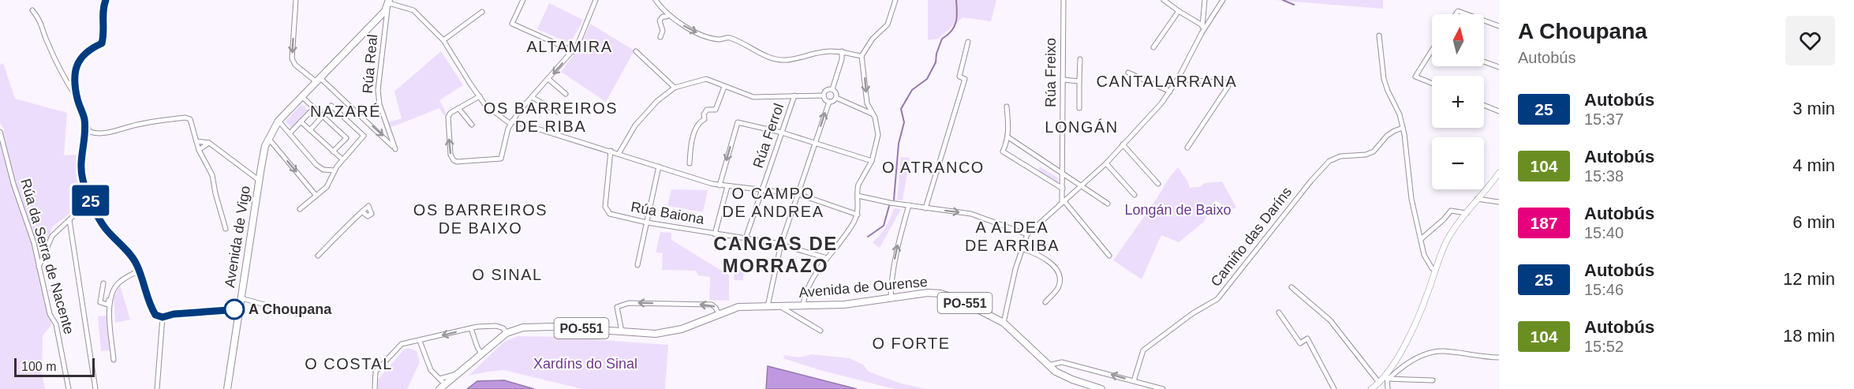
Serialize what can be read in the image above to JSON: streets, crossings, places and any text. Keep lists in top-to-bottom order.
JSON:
{
  "streets": {
    "main road": ["Avenida de Vigo", "Avenida de Ourense", "PO-551"],
    "street": [
      "Rúa Real",
      "Rúa Freixo",
      "Rúa Ferrol",
      "Rúa Baiona",
      "Camiño das Daríns",
      "Rúa da Serra de Nacente"
    ]
  },
  "crossings": [
    ["Rúa Real", "Avenida de Vigo"],
    ["Rúa Ferrol", "Rúa Baiona"],
    ["Avenida de Ourense", "PO-551"]
  ],
  "districts": [
    "ALTAMIRA",
    "CANTALARRANA",
    "OS BARREIROS DE RIBA",
    "NAZARÉ",
    "LONGÁN",
    "O ATRANCO",
    "O CAMPO DE ANDREA",
    "OS BARREIROS DE BAIXO",
    "A ALDEA DE ARRIBA",
    "CANGAS DE MORRAZO",
    "O SINAL",
    "O FORTE",
    "O COSTAL"
  ],
  "parks": ["Longán de Baixo", "Xardíns do Sinal"],
  "places": ["A Choupana"],
  "lines": ["bus line 25"],
  "scale_bar": "100 m",
  "north": "top",
  "page": {
    "on_map": "25",
    "heading": ["A Choupana", "Autobús"],
    "map_buttons": ["+", "−"],
    "list": [
      {
        "mark": "25",
        "name": "Autobús",
        "note": "15:37",
        "value": "3 min"
      },
      {
        "mark": "104",
        "name": "Autobús",
        "note": "15:38",
        "value": "4 min"
      },
      {
        "mark": "187",
        "name": "Autobús",
        "note": "15:40",
        "value": "6 min"
      },
      {
        "mark": "25",
        "name": "Autobús",
        "note": "15:46",
        "value": "12 min"
      },
      {
        "mark": "104",
        "name": "Autobús",
        "note": "15:52",
        "value": "18 min"
      }
    ],
    "scale": "100 m"
  }
}
